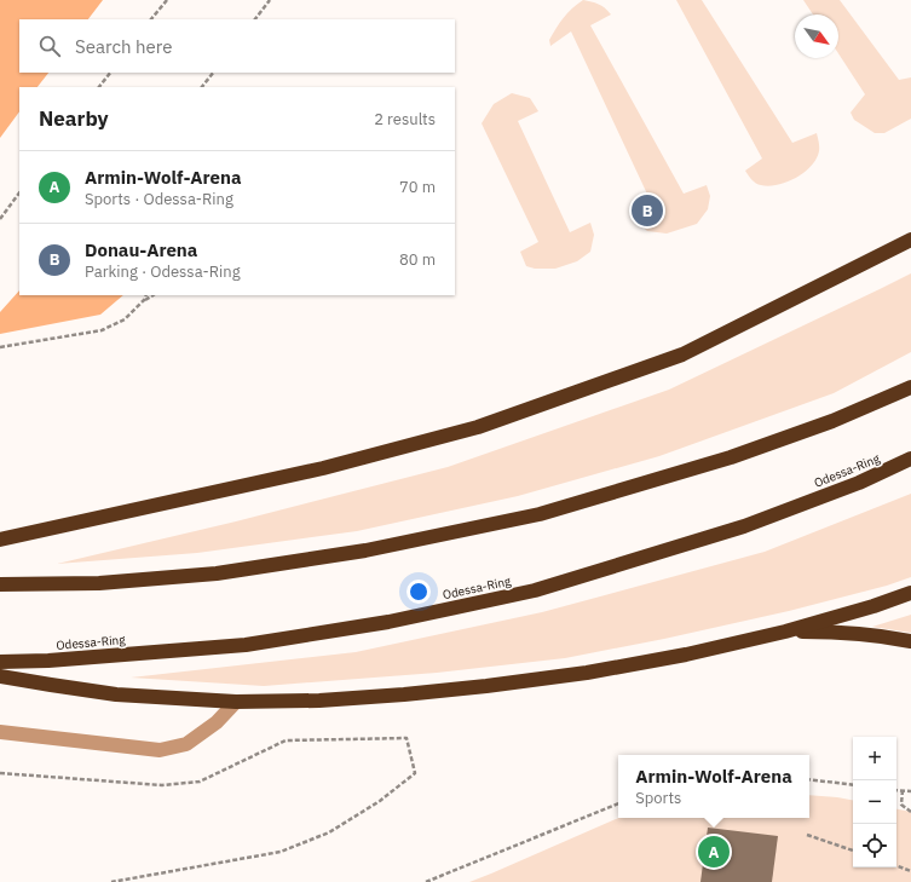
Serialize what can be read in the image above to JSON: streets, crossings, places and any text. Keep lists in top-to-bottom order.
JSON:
{
  "streets": {
    "highway": ["Odessa-Ring"]
  },
  "north": "bottom right",
  "page": {
    "search": "Search here",
    "heading": ["Nearby", "2 results"],
    "list": [
      {
        "mark": "A",
        "name": "Armin-Wolf-Arena",
        "note": "Sports · Odessa-Ring",
        "value": "70 m"
      },
      {
        "mark": "B",
        "name": "Donau-Arena",
        "note": "Parking · Odessa-Ring",
        "value": "80 m"
      }
    ],
    "pins": ["B", "A"],
    "map_buttons": ["+", "−"],
    "popup": ["Armin-Wolf-Arena", "Sports"]
  }
}
